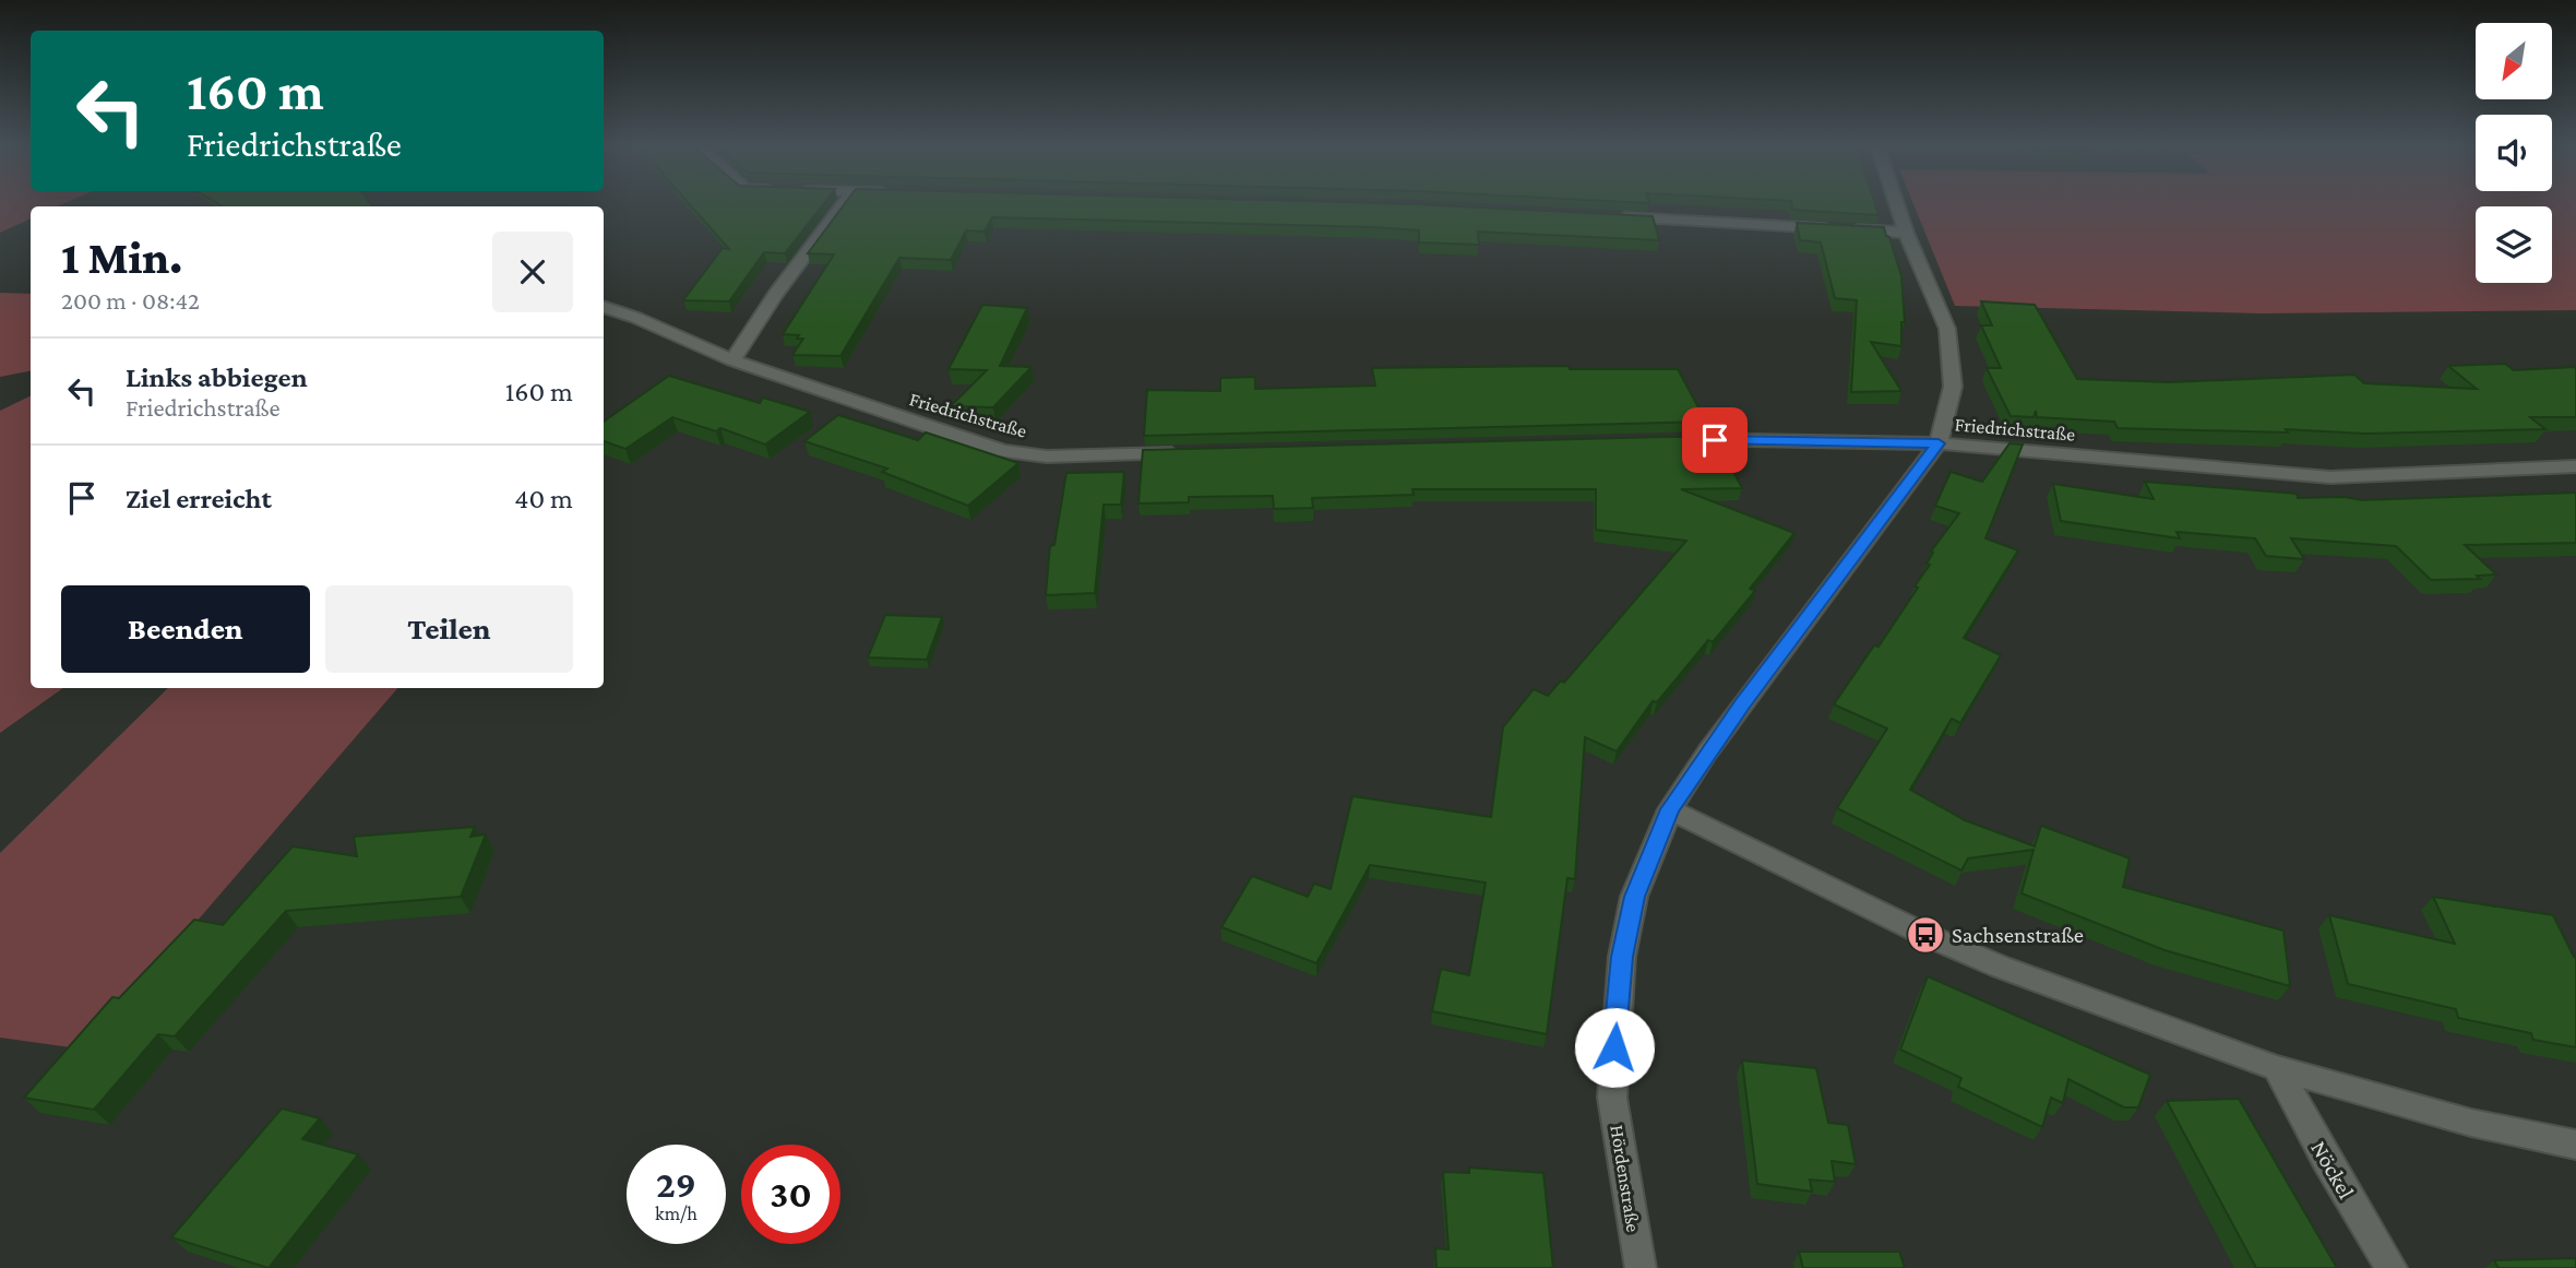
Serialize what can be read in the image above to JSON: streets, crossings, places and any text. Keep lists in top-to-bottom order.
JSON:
{
  "streets": {
    "street": ["Friedrichstraße", "Nöckel", "Hördenstraße"]
  },
  "crossings": [
    ["Friedrichstraße", "Hördenstraße"]
  ],
  "places": {
    "bus stop": ["Sachsenstraße"]
  },
  "north": "bottom left",
  "page": {
    "turn": ["160 m", "Friedrichstraße"],
    "heading": ["1 Min.", "200 m · 08:42"],
    "list": [
      {
        "name": "Links abbiegen",
        "note": "Friedrichstraße",
        "value": "160 m"
      },
      {
        "name": "Ziel erreicht",
        "value": "40 m"
      }
    ],
    "buttons": ["Beenden", "Teilen"],
    "speed": "29 km/h",
    "limit": "30"
  }
}
